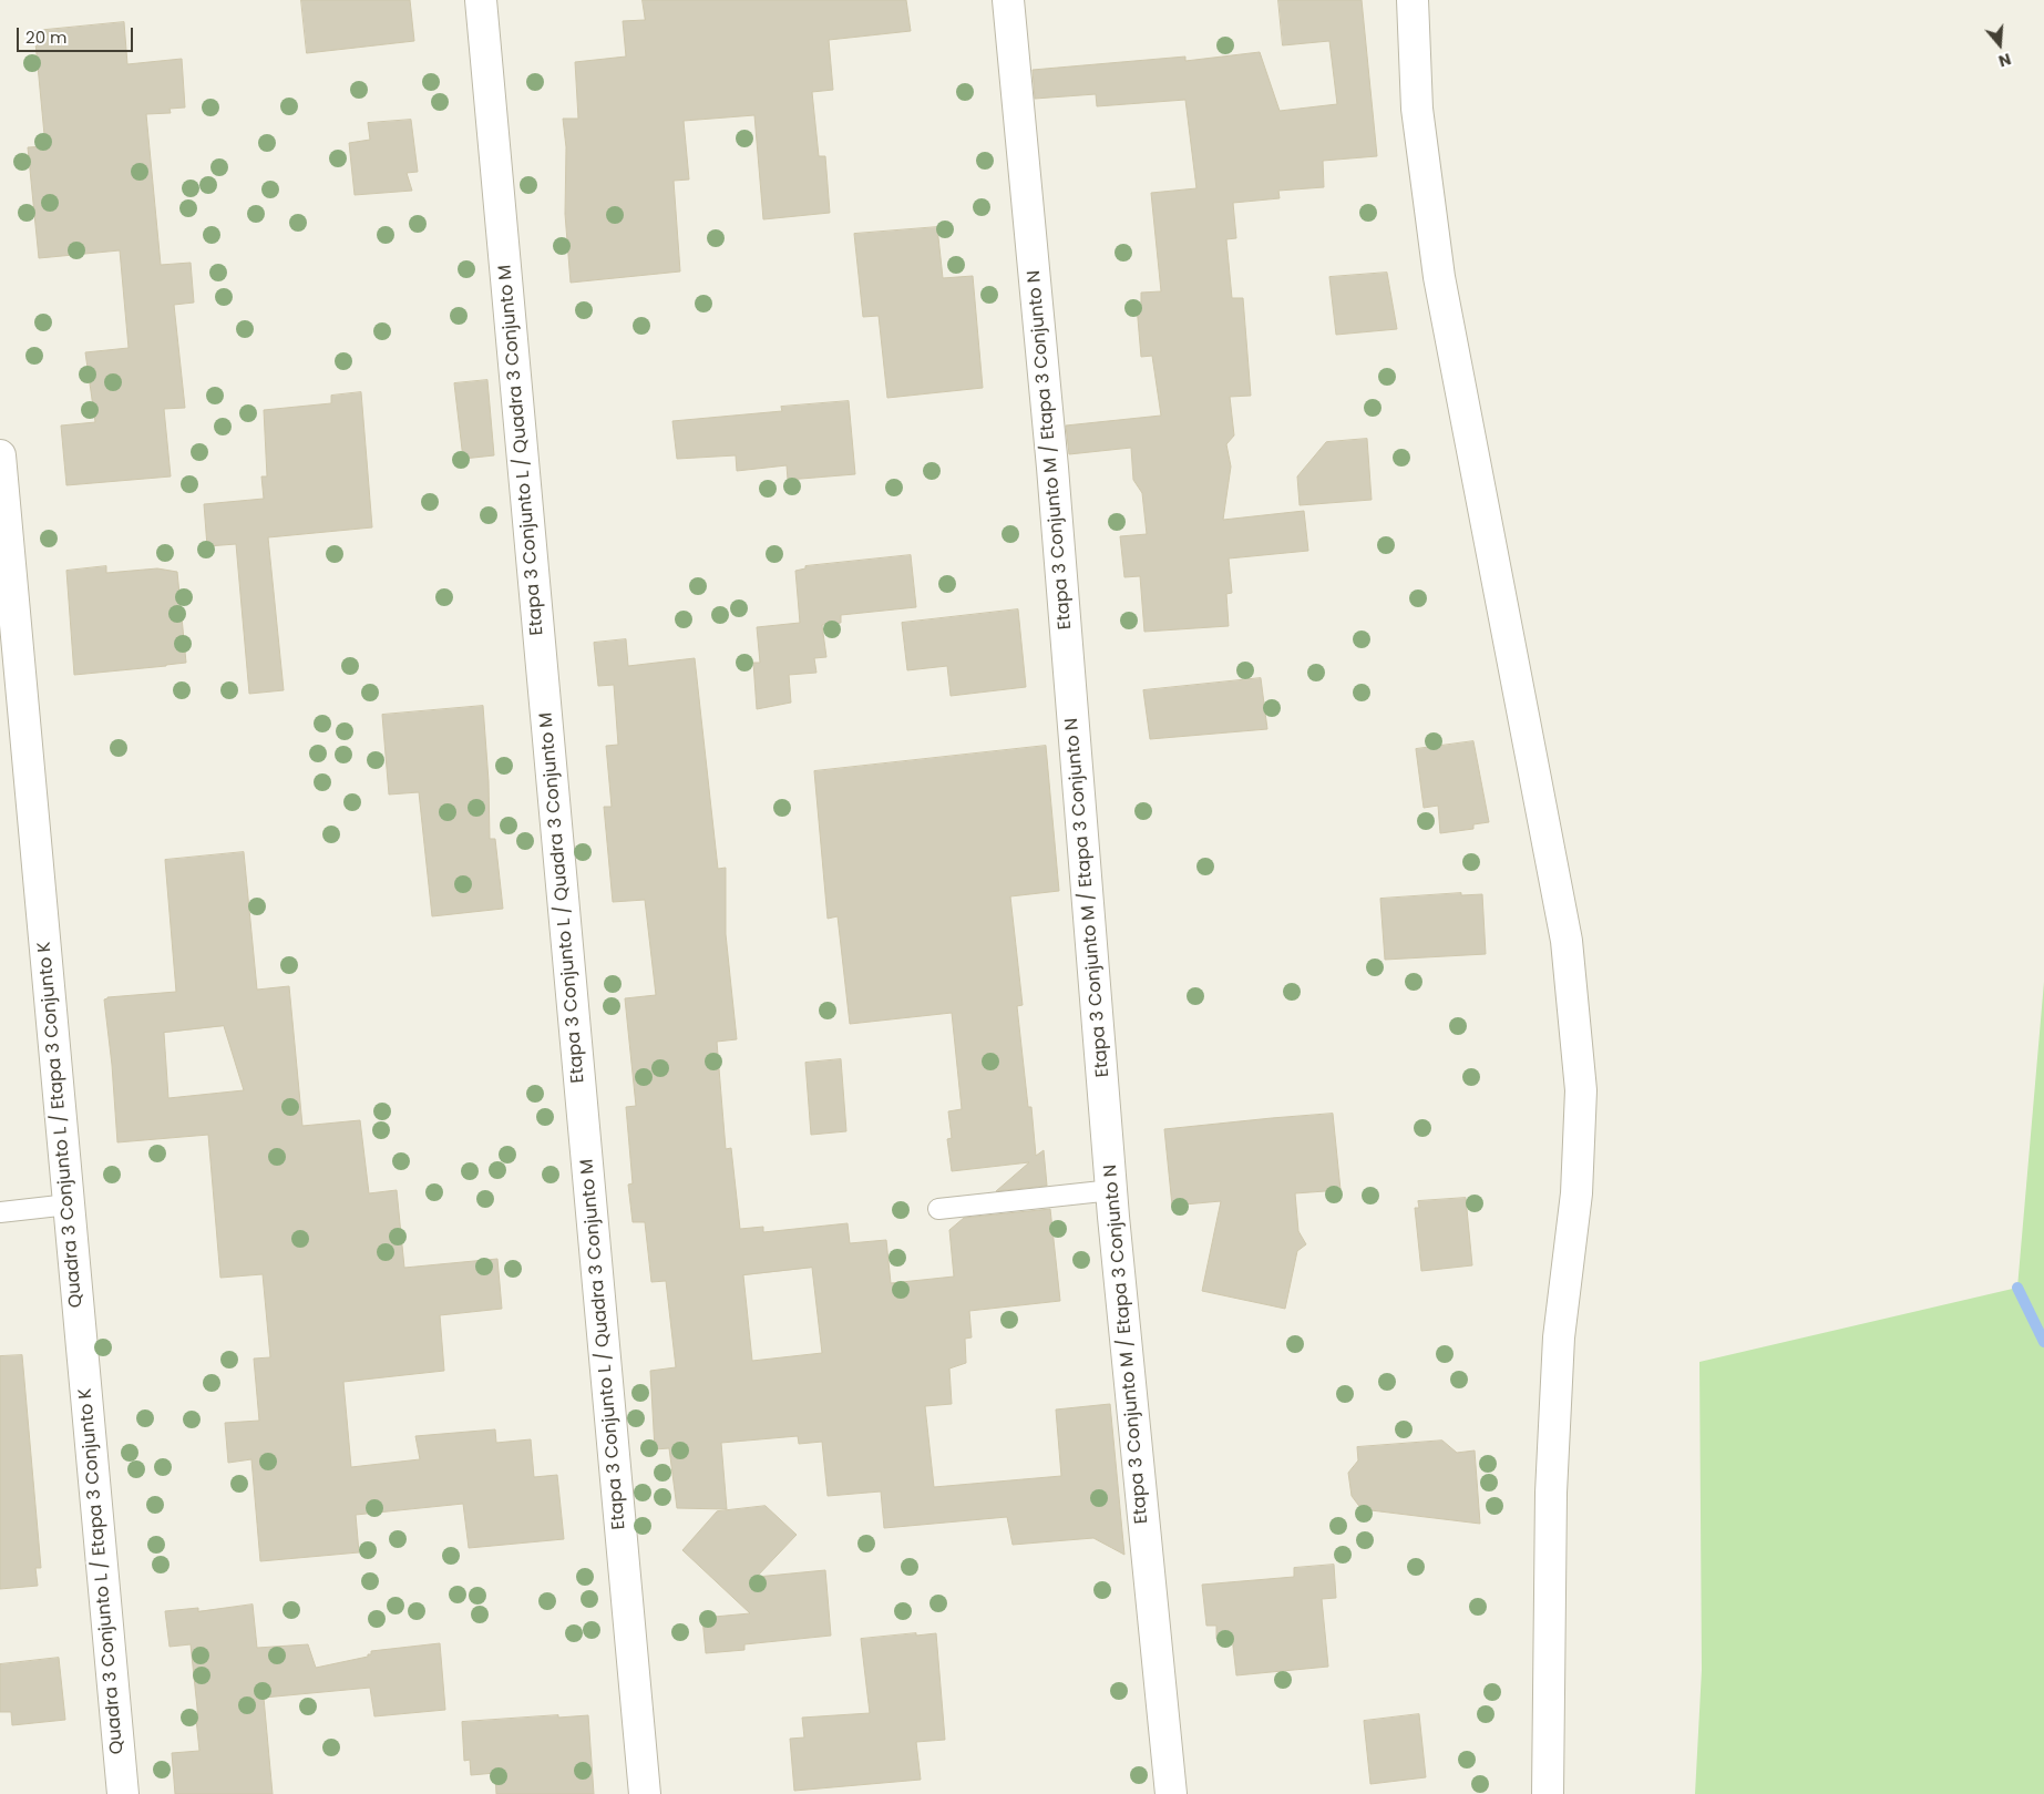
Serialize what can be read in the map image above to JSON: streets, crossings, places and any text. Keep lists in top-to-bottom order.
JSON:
{
  "streets": {
    "street": ["Etapa 3 Conjunto L / Quadra 3 Conjunto M", "Etapa 3 Conjunto M / Etapa 3 Conjunto N", "Quadra 3 Conjunto L / Etapa 3 Conjunto K"]
  },
  "scale_bar": "20 m",
  "north": "bottom"
}
